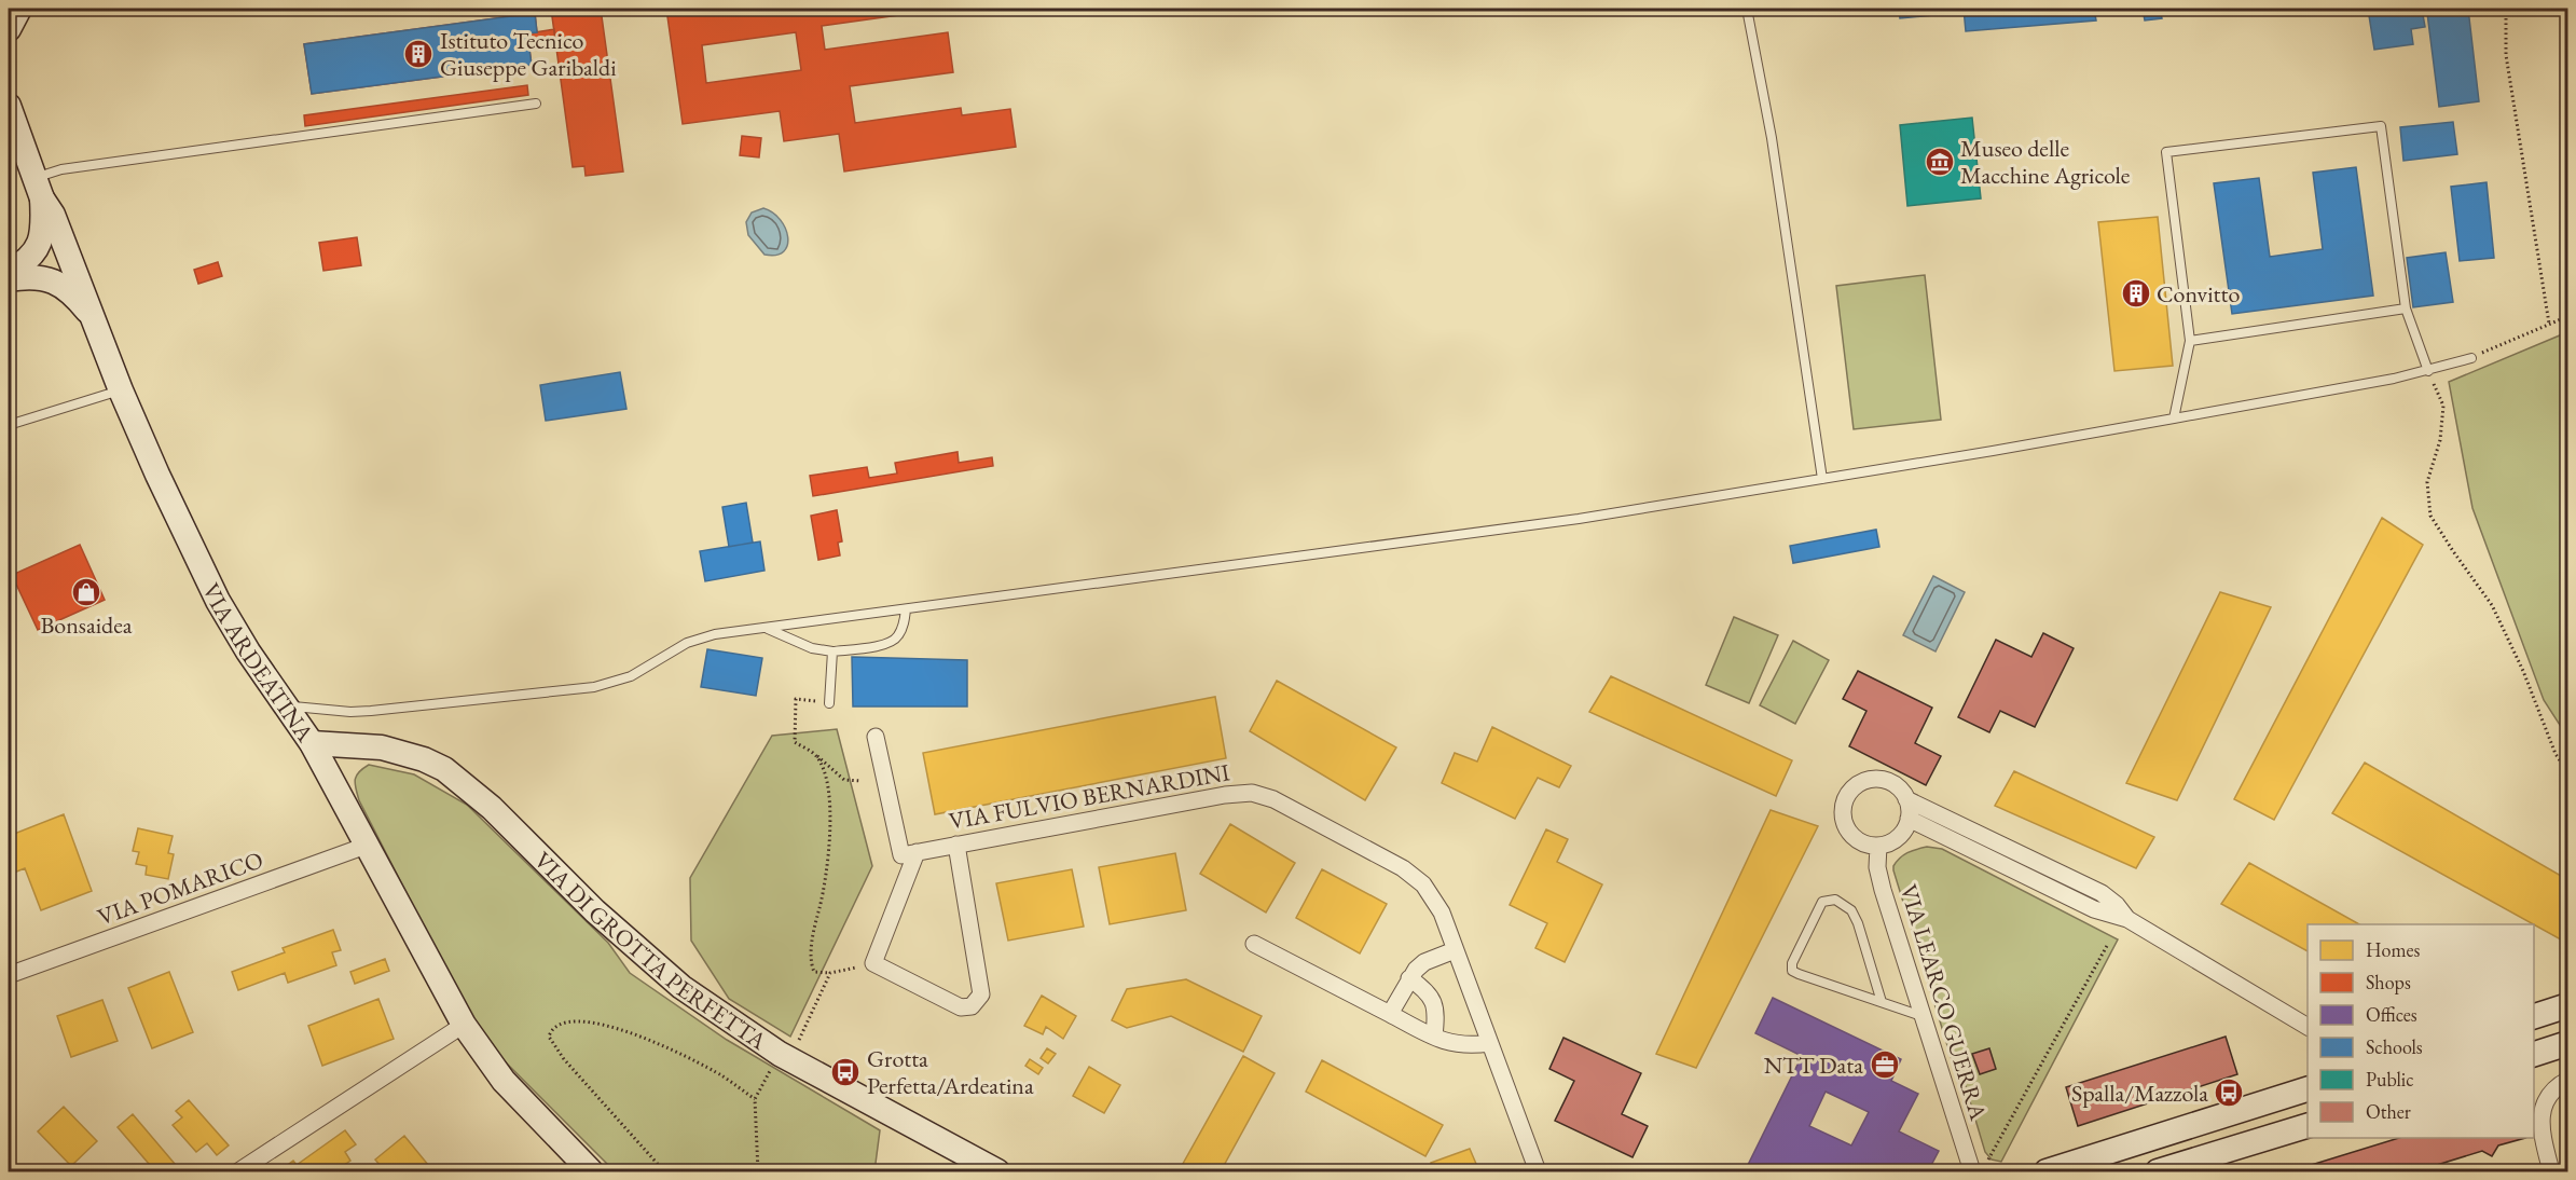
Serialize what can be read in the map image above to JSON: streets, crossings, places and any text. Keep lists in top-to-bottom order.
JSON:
{
  "streets": {
    "main road": ["VIA ARDEATINA", "VIA DI GROTTA PERFETTA"],
    "street": ["VIA FULVIO BERNARDINI", "VIA POMARICO", "VIA LEARCO GUERRA"]
  },
  "crossings": [
    ["VIA ARDEATINA", "VIA POMARICO"],
    ["VIA ARDEATINA", "VIA DI GROTTA PERFETTA"]
  ],
  "places": {
    "building": ["Istituto Tecnico Giuseppe Garibaldi", "Convitto"],
    "museum": ["Museo delle Macchine Agricole"],
    "shop": ["Bonsaidea"],
    "office": ["NTT Data"],
    "bus stop": ["Grotta Perfetta/Ardeatina", "Spalla/Mazzola"]
  },
  "legend": [
    "Homes",
    "Shops",
    "Offices",
    "Schools",
    "Public",
    "Other"
  ]
}
